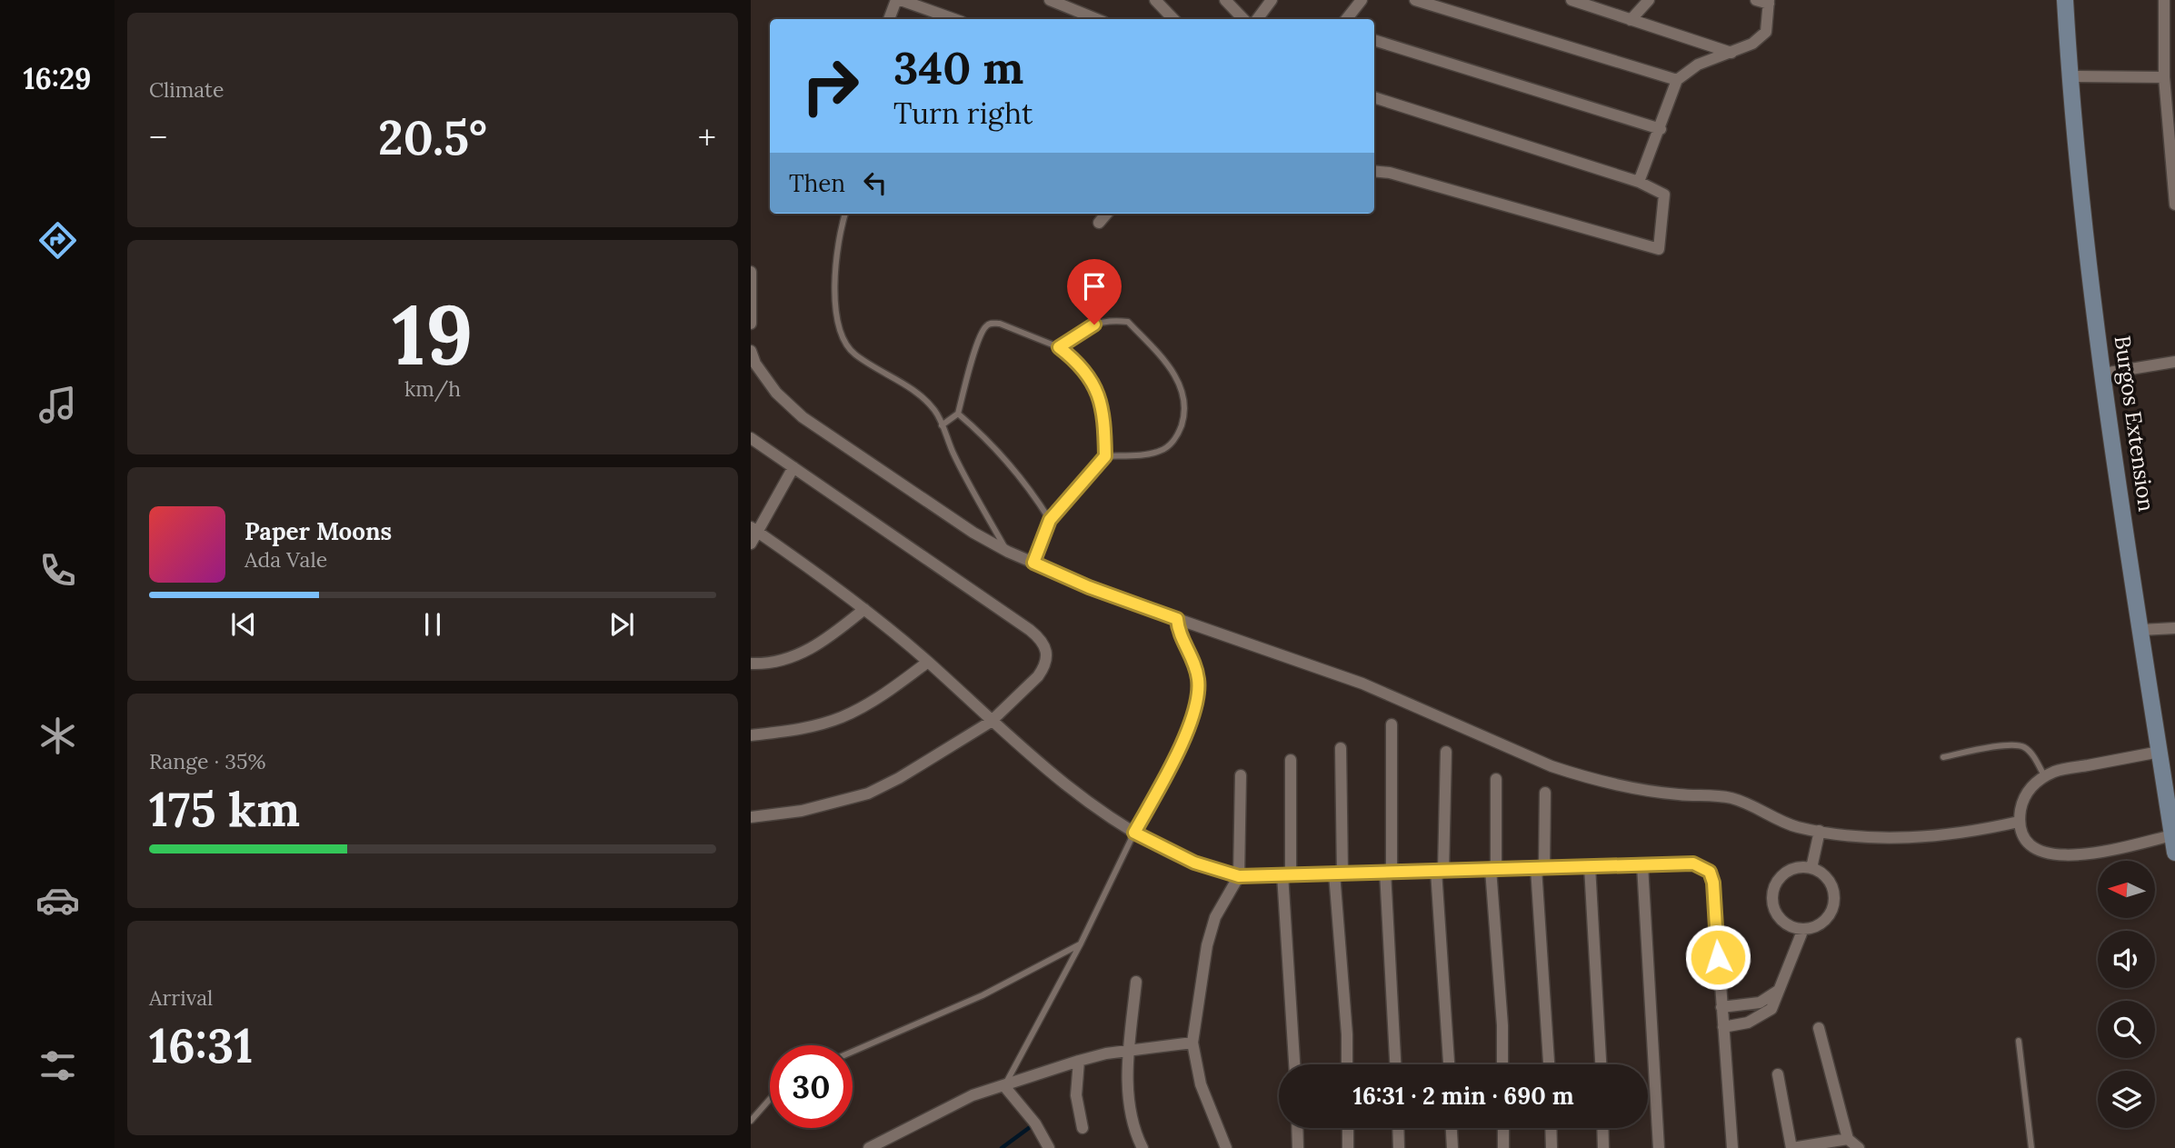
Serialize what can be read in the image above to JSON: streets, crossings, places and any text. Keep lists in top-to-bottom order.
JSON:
{
  "streets": {
    "main road": ["Burgos Extension"]
  },
  "north": "left",
  "page": {
    "tabs": "16:29",
    "tile": [
      "Climate",
      ["19", "km/h"],
      ["Range · 35%", "175 km"],
      ["Arrival", "16:31"]
    ],
    "turn": ["340 m", "Turn right"],
    "heat": ["−", "20.5°", "+"],
    "then": "Then",
    "song": ["Paper Moons", "Ada Vale"],
    "limit": "30",
    "trip": "16:31 · 2 min · 690 m"
  }
}
